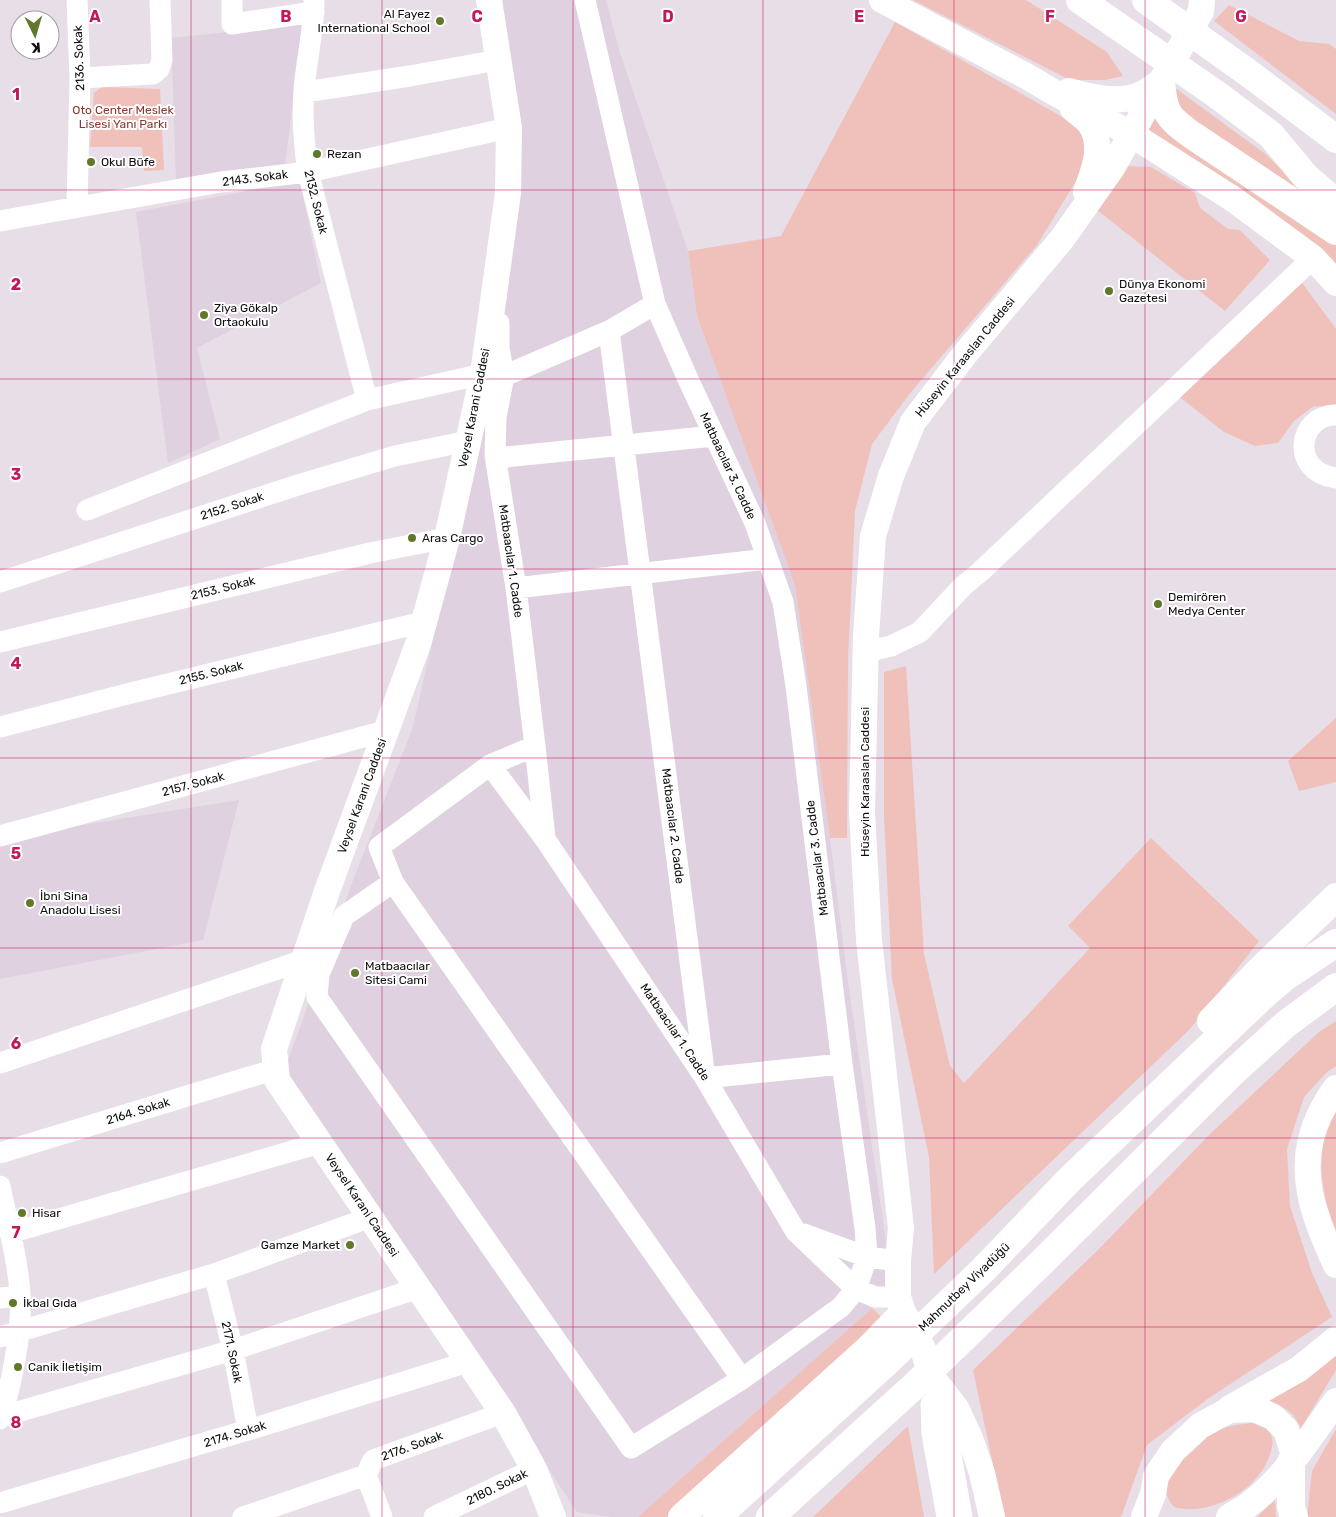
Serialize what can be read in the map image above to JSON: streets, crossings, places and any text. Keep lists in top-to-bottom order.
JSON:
{
  "streets": {
    "highway": ["Mahmutbey Viyadüğü"],
    "main road": ["Hüseyin Karaaslan Caddesi", "Veysel Karani Caddesi"],
    "street": [
      "2136. Sokak",
      "2143. Sokak",
      "2132. Sokak",
      "Matbaacılar 3. Cadde",
      "2152. Sokak",
      "Matbaacılar 1. Cadde",
      "2153. Sokak",
      "2155. Sokak",
      "2157. Sokak",
      "Matbaacılar 2. Cadde",
      "2164. Sokak",
      "2171. Sokak",
      "2174. Sokak",
      "2176. Sokak",
      "2180. Sokak"
    ]
  },
  "crossings": [
    ["2136. Sokak", "2143. Sokak"],
    ["2143. Sokak", "2132. Sokak"],
    ["2143. Sokak", "Veysel Karani Caddesi"],
    ["Hüseyin Karaaslan Caddesi", "Matbaacılar 1. Cadde"],
    ["Veysel Karani Caddesi", "2152. Sokak"],
    ["Veysel Karani Caddesi", "Matbaacılar 1. Cadde"],
    ["Veysel Karani Caddesi", "2153. Sokak"],
    ["Veysel Karani Caddesi", "2155. Sokak"],
    ["Veysel Karani Caddesi", "2157. Sokak"],
    ["Veysel Karani Caddesi", "2164. Sokak"],
    ["Veysel Karani Caddesi", "2174. Sokak"],
    ["Veysel Karani Caddesi", "2176. Sokak"],
    ["Veysel Karani Caddesi", "2180. Sokak"],
    ["Matbaacılar 3. Cadde", "Matbaacılar 1. Cadde"],
    ["Matbaacılar 1. Cadde", "Matbaacılar 2. Cadde"],
    ["2171. Sokak", "2174. Sokak"]
  ],
  "parks": ["Oto Center Meslek Lisesi Yanı Parkı"],
  "places": [
    "Al Fayez International School",
    "Rezan",
    "Okul Büfe",
    "Dünya Ekonomi Gazetesi",
    "Ziya Gökalp Ortaokulu",
    "Aras Cargo",
    "Demirören Medya Center",
    "İbni Sina Anadolu Lisesi",
    "Matbaacılar Sitesi Cami",
    "Hisar",
    "Gamze Market",
    "İkbal Gıda",
    "Canik İletişim"
  ],
  "north": "bottom",
  "grid": {
    "columns": [
      "A",
      "B",
      "C",
      "D",
      "E",
      "F",
      "G"
    ],
    "rows": [
      "1",
      "2",
      "3",
      "4",
      "5",
      "6",
      "7",
      "8"
    ]
  }
}
